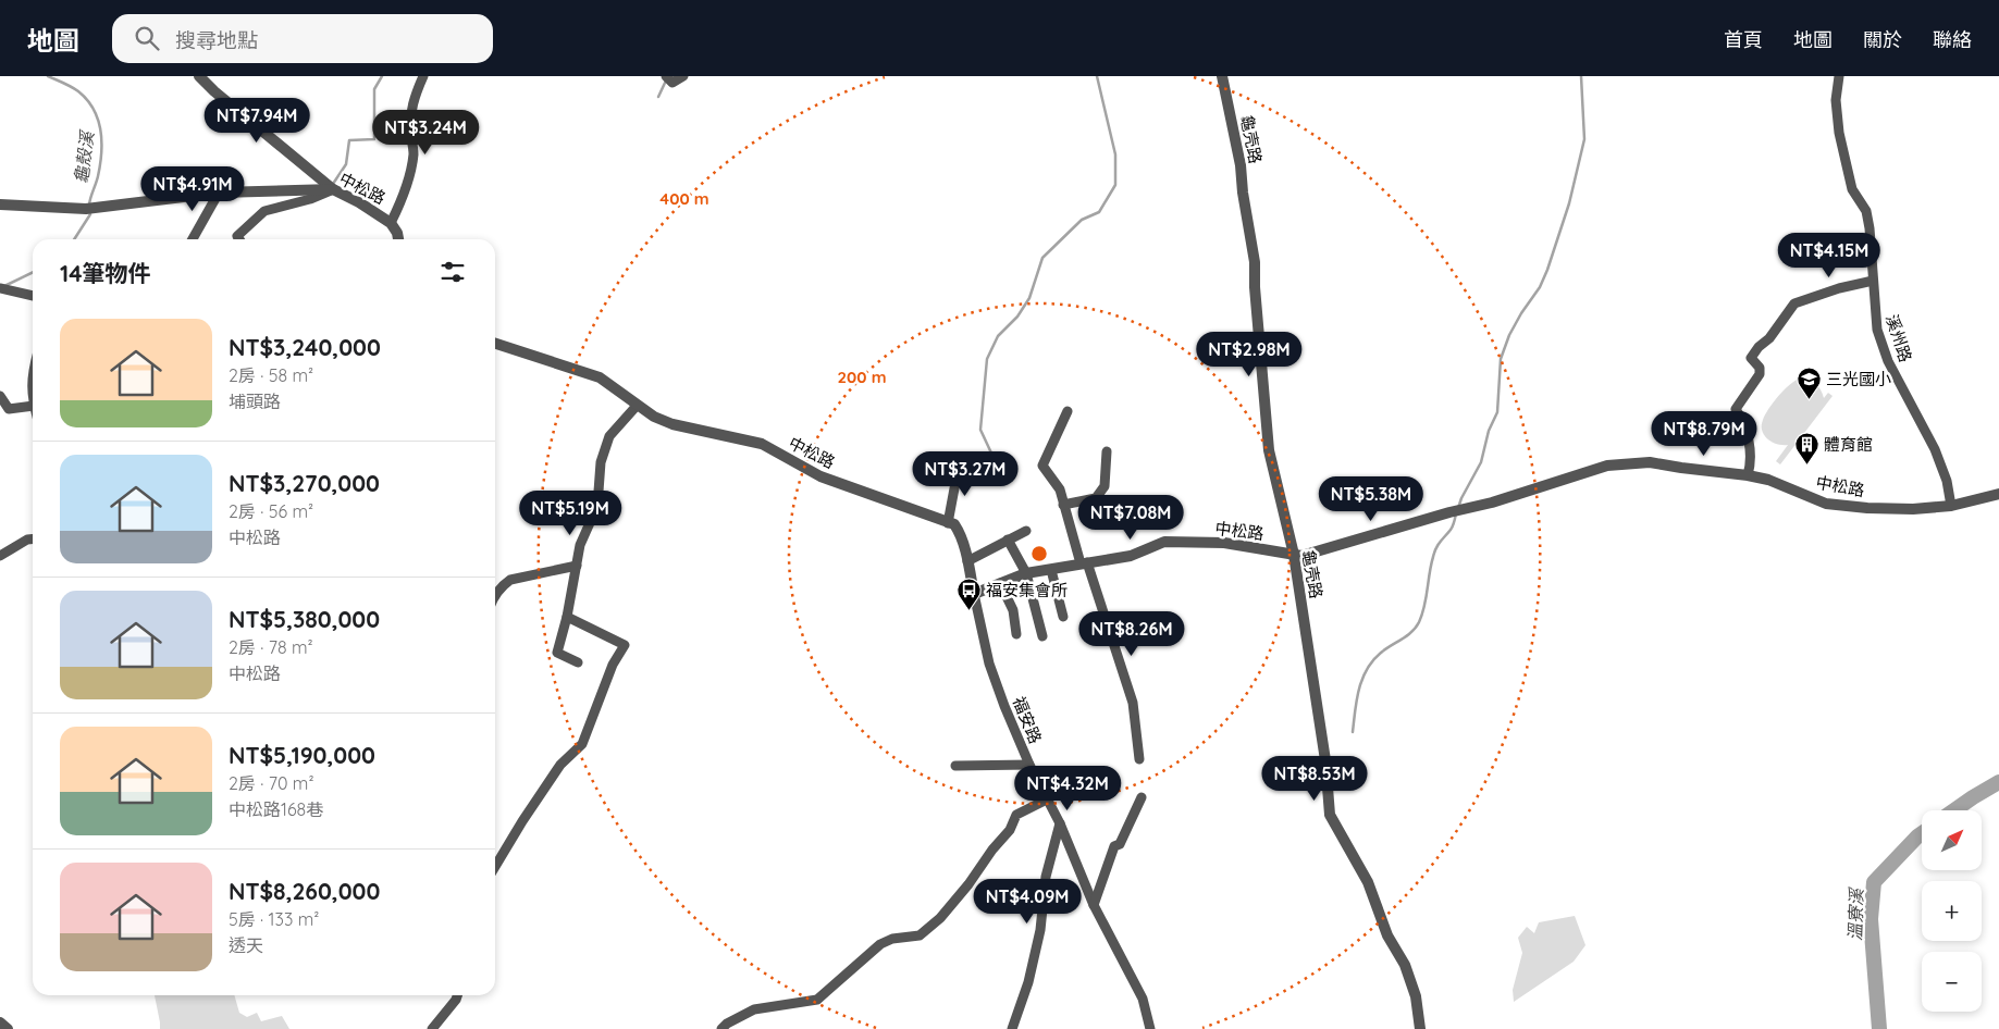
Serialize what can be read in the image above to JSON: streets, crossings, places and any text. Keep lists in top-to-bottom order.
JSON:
{
  "streets": {
    "street": [
      "龜壳路",
      "中松路",
      "溪州路",
      "福安路"
    ]
  },
  "crossings": [
    ["龜壳路", "中松路"],
    ["中松路", "溪州路"],
    ["中松路", "福安路"]
  ],
  "water": ["龜殼溪", "溫寮溪"],
  "places": {
    "school or university": ["三光國小"],
    "building": ["體育館"],
    "bus stop": ["福安集會所"]
  },
  "north": "top right",
  "page": {
    "header": "地圖",
    "search": "搜尋地點",
    "nav": [
      "首頁",
      "地圖",
      "關於",
      "聯絡"
    ],
    "price": [
      "NT$7.94M",
      "NT$3.24M",
      "NT$4.91M",
      "NT$4.15M",
      "NT$2.98M",
      "NT$8.79M",
      "NT$3.27M",
      "NT$5.38M",
      "NT$5.19M",
      "NT$7.08M",
      "NT$8.26M",
      "NT$8.53M",
      "NT$4.32M",
      "NT$4.09M"
    ],
    "heading": "14筆物件",
    "list": [
      {
        "name": "NT$3,240,000",
        "note": "2房 · 58 m² · 埔頭路"
      },
      {
        "name": "NT$3,270,000",
        "note": "2房 · 56 m² · 中松路"
      },
      {
        "name": "NT$5,380,000",
        "note": "2房 · 78 m² · 中松路"
      },
      {
        "name": "NT$5,190,000",
        "note": "2房 · 70 m² · 中松路168巷"
      },
      {
        "name": "NT$8,260,000",
        "note": "5房 · 133 m² · 透天"
      }
    ],
    "map_buttons": ["+", "−"]
  },
  "rings": ["400 m", "200 m"]
}
